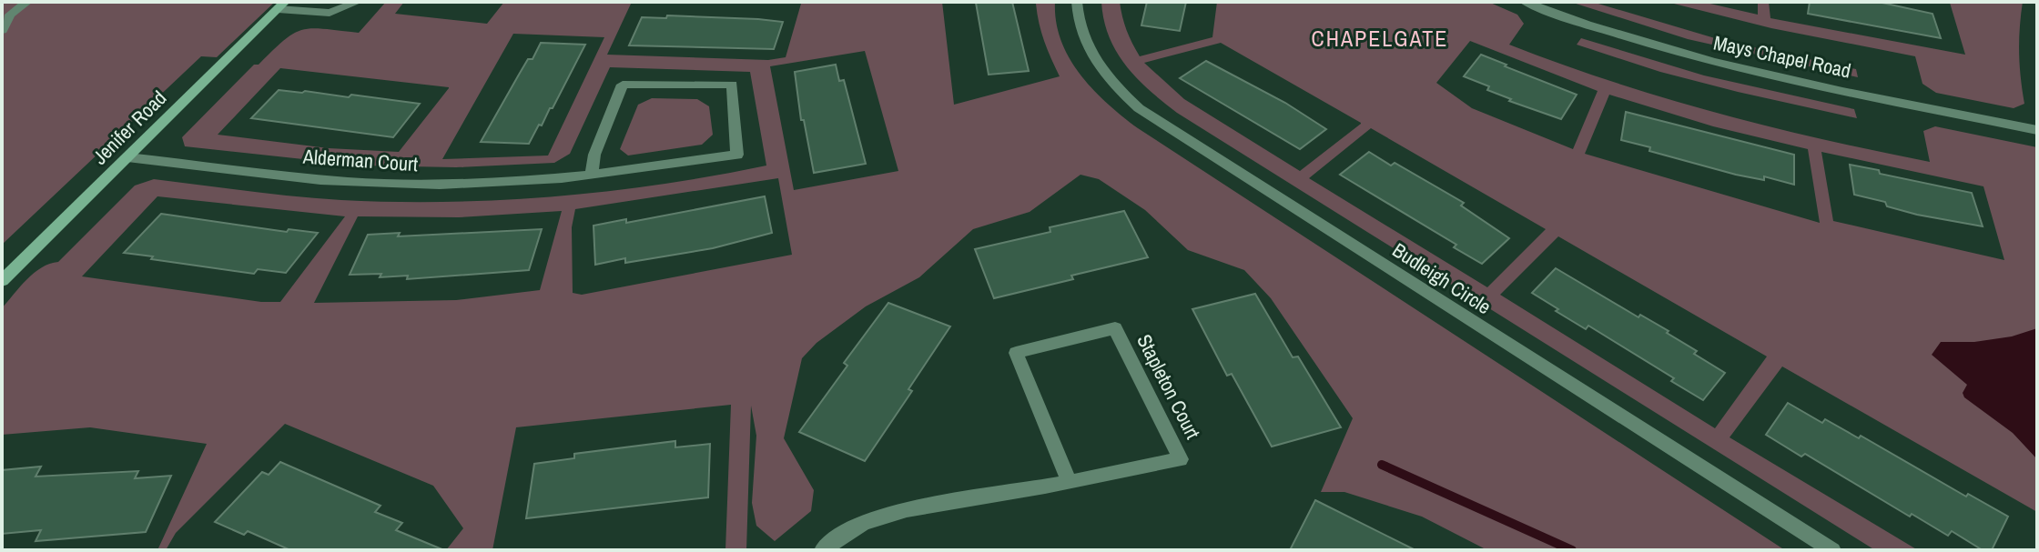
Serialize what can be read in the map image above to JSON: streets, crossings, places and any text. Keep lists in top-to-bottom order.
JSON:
{
  "streets": {
    "street": [
      "Mays Chapel Road",
      "Jenifer Road",
      "Alderman Court",
      "Budleigh Circle",
      "Stapleton Court"
    ]
  },
  "crossings": [
    ["Jenifer Road", "Alderman Court"]
  ],
  "districts": ["CHAPELGATE"]
}
